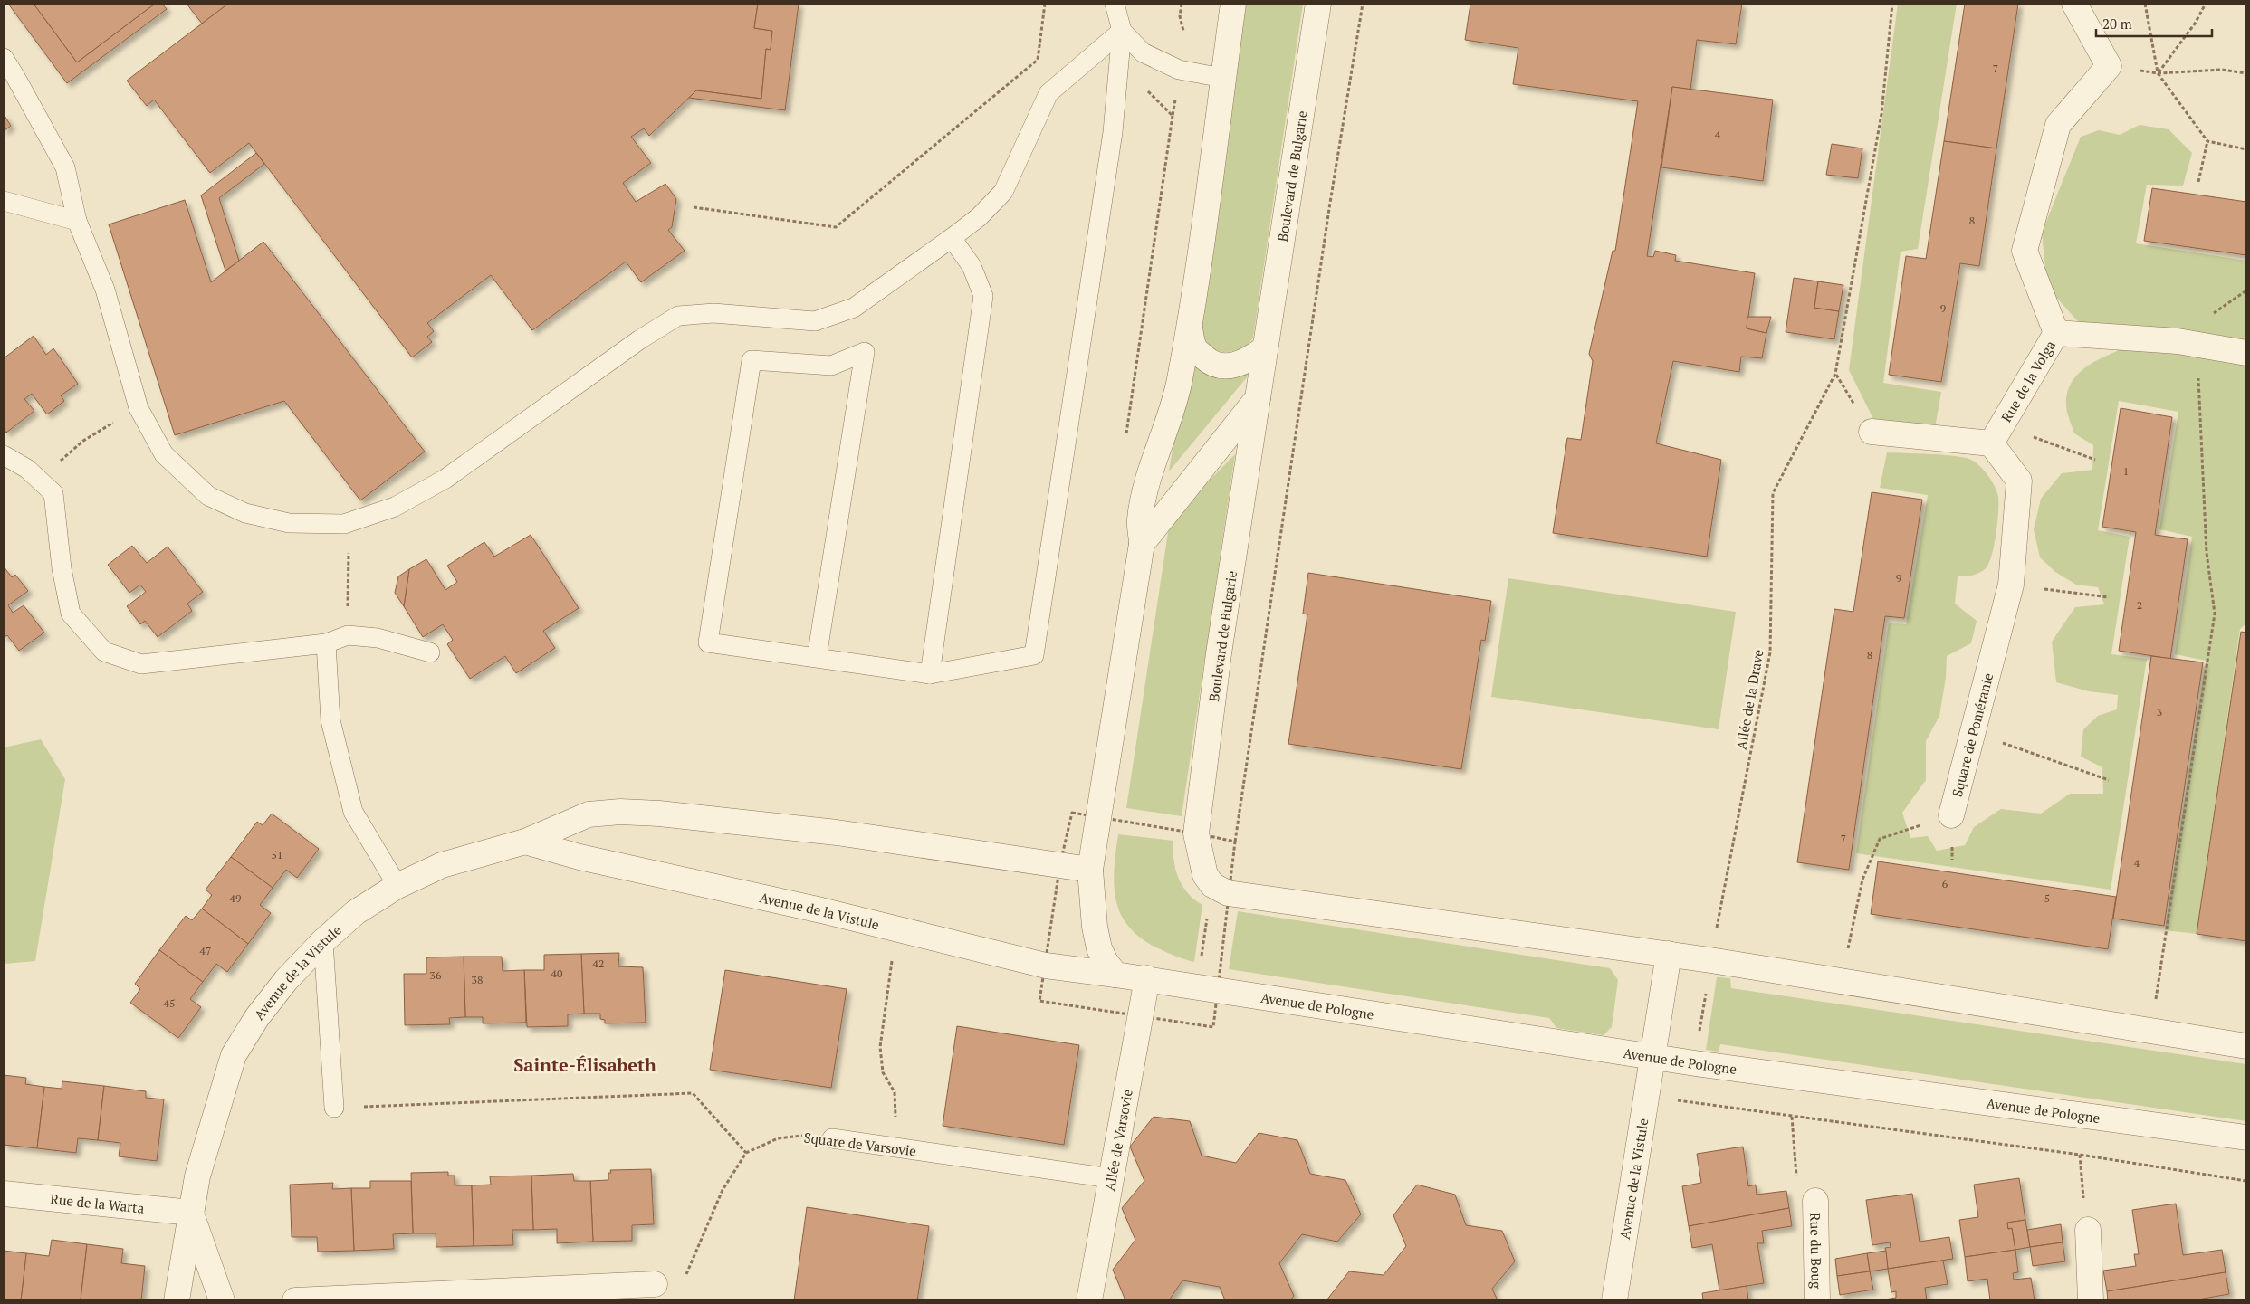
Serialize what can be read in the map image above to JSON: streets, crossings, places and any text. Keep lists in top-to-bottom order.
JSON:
{
  "streets": {
    "street": [
      "Boulevard de Bulgarie",
      "Rue de la Volga",
      "Square de Poméranie",
      "Avenue de la Vistule",
      "Avenue de Pologne",
      "Allée de Varsovie",
      "Rue de la Warta",
      "Rue du Boug"
    ],
    "lane": ["Square de Varsovie"],
    "path": ["Allée de la Drave"]
  },
  "crossings": [
    ["Boulevard de Bulgarie", "Avenue de la Vistule"],
    ["Boulevard de Bulgarie", "Avenue de Pologne"],
    ["Rue de la Volga", "Square de Poméranie"],
    ["Avenue de la Vistule", "Avenue de Pologne"],
    ["Avenue de la Vistule", "Rue de la Warta"],
    ["Avenue de Pologne", "Allée de Varsovie"],
    ["Allée de Varsovie", "Square de Varsovie"]
  ],
  "districts": ["Sainte-Élisabeth"],
  "house_numbers": [
    "7",
    "4",
    "8",
    "9",
    "1",
    "9",
    "2",
    "8",
    "3",
    "7",
    "51",
    "4",
    "6",
    "49",
    "5",
    "47",
    "42",
    "40",
    "36",
    "38",
    "45"
  ],
  "scale_bar": "20 m"
}
